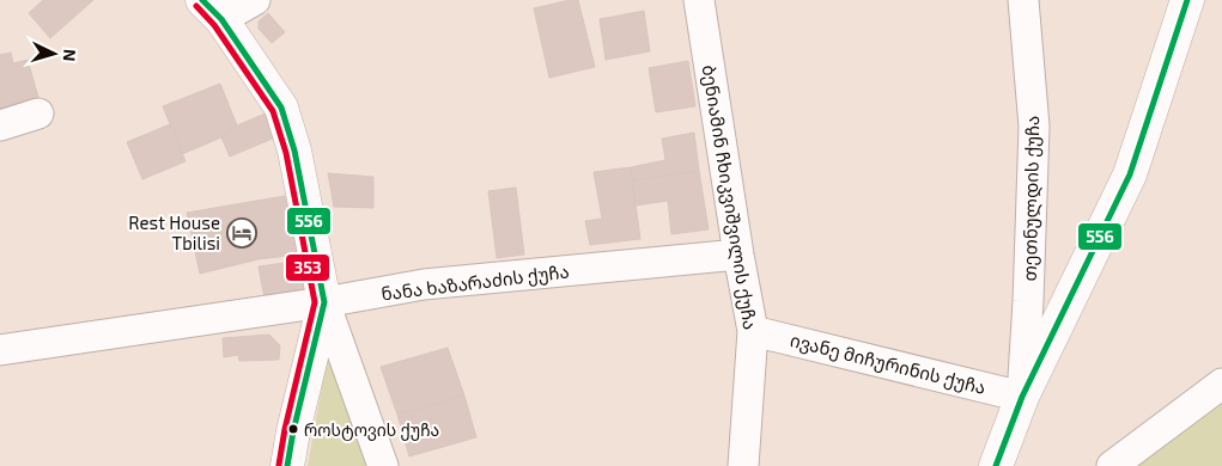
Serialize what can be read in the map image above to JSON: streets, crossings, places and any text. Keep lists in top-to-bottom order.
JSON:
{
  "streets": {
    "street": [
      "ბენიამინ ჩხიკვიშვილის ქუჩა",
      "თეთნულდის ქუჩა",
      "ნანა ხაზარაძის ქუჩა",
      "ივანე მიჩურინის ქუჩა"
    ]
  },
  "crossings": [
    ["ბენიამინ ჩხიკვიშვილის ქუჩა", "ნანა ხაზარაძის ქუჩა"],
    ["ბენიამინ ჩხიკვიშვილის ქუჩა", "ივანე მიჩურინის ქუჩა"],
    ["თეთნულდის ქუჩა", "ივანე მიჩურინის ქუჩა"]
  ],
  "places": {
    "hotel": ["Rest House Tbilisi"],
    "other": ["როსტოვის ქუჩა"]
  },
  "lines": ["transit line 556", "transit line 353"],
  "north": "right"
}
